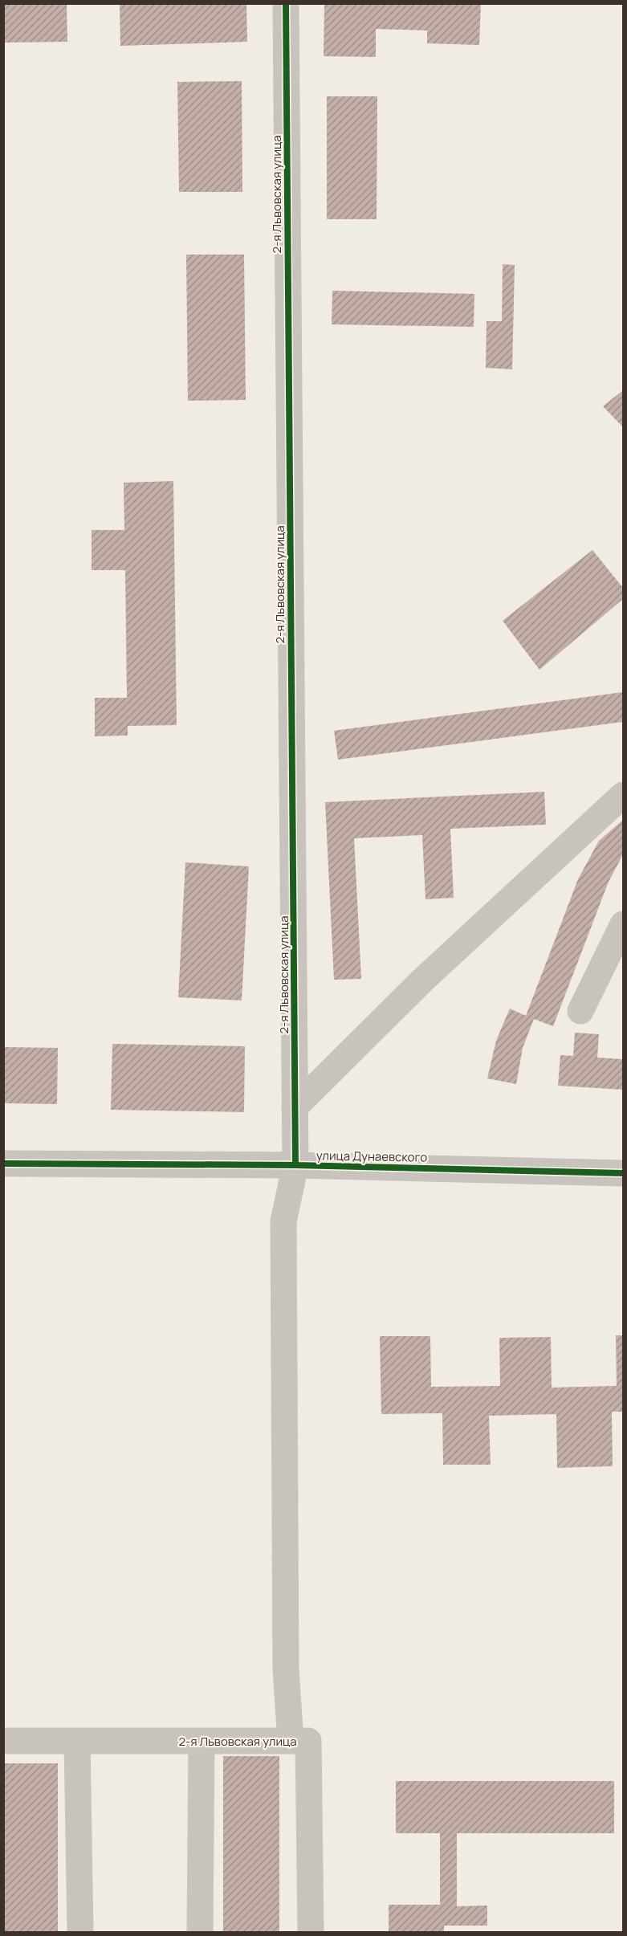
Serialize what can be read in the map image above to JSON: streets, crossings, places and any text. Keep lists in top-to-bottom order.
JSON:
{
  "streets": {
    "street": ["2-я Львовская улица", "улица Дунаевского"]
  },
  "crossings": [
    ["2-я Львовская улица", "улица Дунаевского"]
  ]
}
